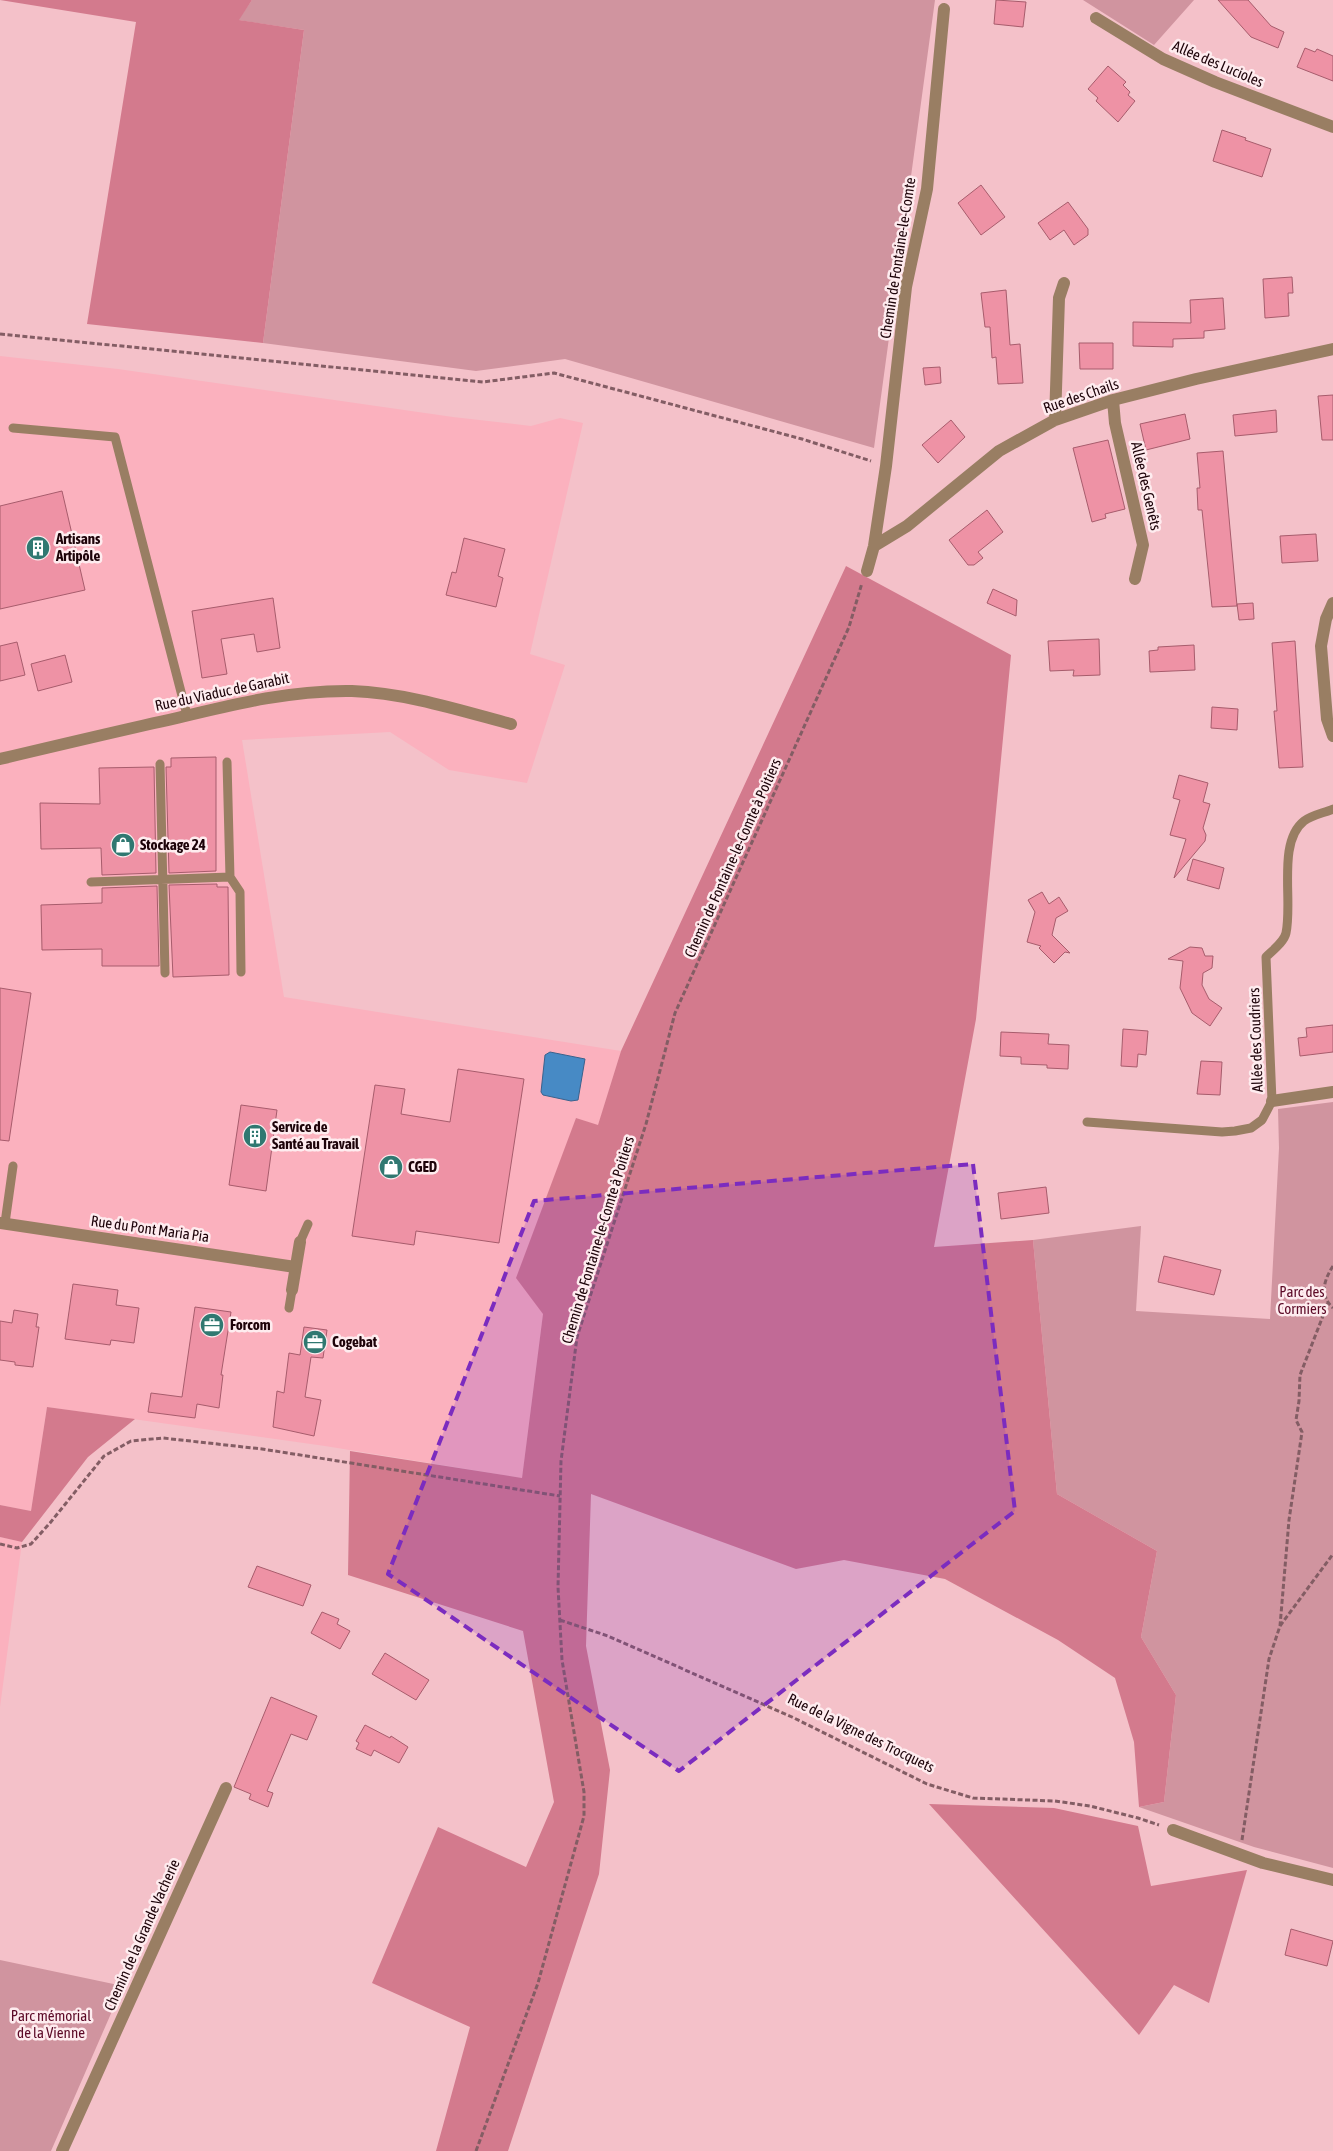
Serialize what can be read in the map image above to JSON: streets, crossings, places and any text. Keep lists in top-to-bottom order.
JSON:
{
  "streets": {
    "street": [
      "Allée des Lucioles",
      "Chemin de Fontaine-le-Comte",
      "Rue des Chails",
      "Allée des Genêts",
      "Rue du Viaduc de Garabit",
      "Rue du Pont Maria Pia",
      "Chemin de la Grande Vacherie"
    ],
    "lane": ["Allée des Coudriers"],
    "path": ["Chemin de Fontaine-le-Comte à Poitiers", "Rue de la Vigne des Trocquets"]
  },
  "crossings": [
    ["Chemin de Fontaine-le-Comte", "Rue des Chails"],
    ["Chemin de Fontaine-le-Comte", "Chemin de Fontaine-le-Comte à Poitiers"],
    ["Rue des Chails", "Allée des Genêts"],
    ["Chemin de Fontaine-le-Comte à Poitiers", "Rue de la Vigne des Trocquets"]
  ],
  "parks": ["Parc des Cormiers", "Parc mémorial de la Vienne"],
  "places": {
    "building": ["Artisans Artipôle", "Service de Santé au Travail"],
    "shop": ["Stockage 24", "CGED"],
    "office": ["Forcom", "Cogebat"]
  }
}
